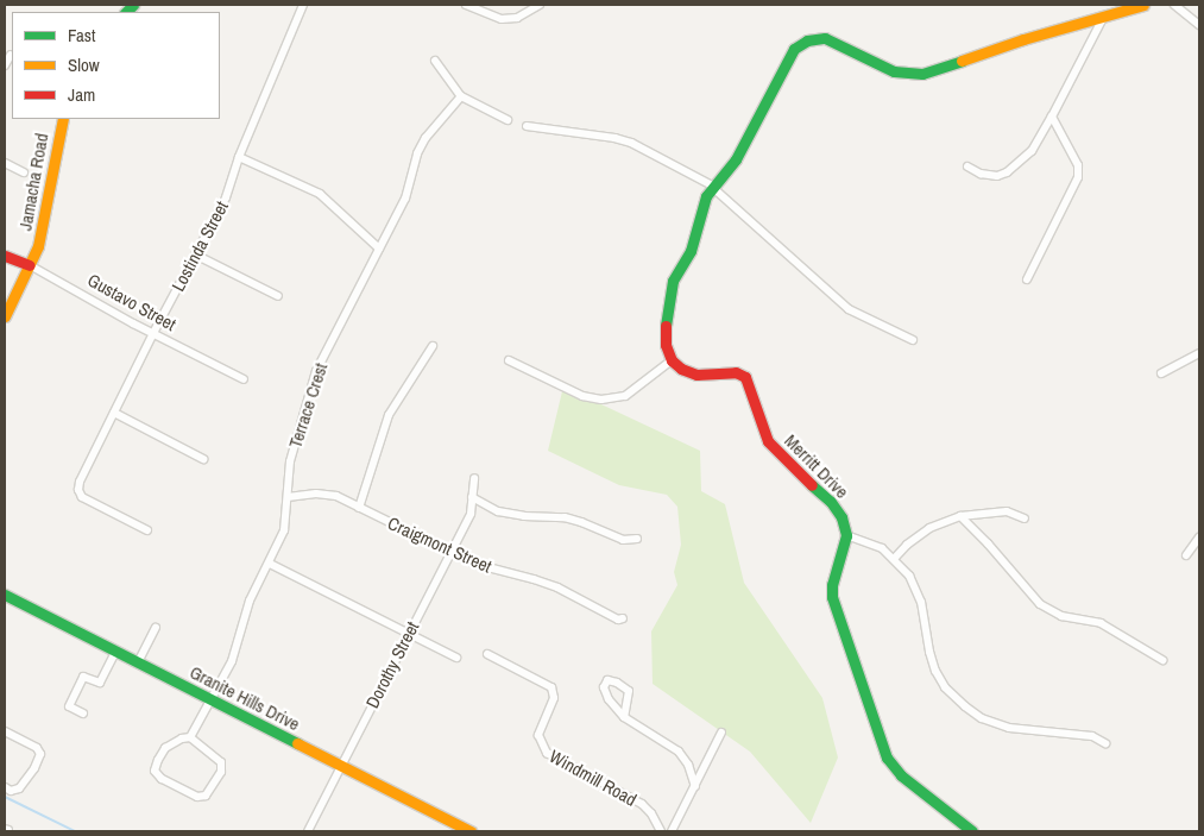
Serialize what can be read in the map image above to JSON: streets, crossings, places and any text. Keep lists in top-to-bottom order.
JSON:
{
  "streets": {
    "street": [
      "Jamacha Road",
      "Lostinda Street",
      "Gustavo Street",
      "Terrace Crest",
      "Merritt Drive",
      "Craigmont Street",
      "Dorothy Street",
      "Granite Hills Drive",
      "Windmill Road"
    ]
  },
  "crossings": [
    ["Jamacha Road", "Gustavo Street"],
    ["Lostinda Street", "Gustavo Street"],
    ["Terrace Crest", "Craigmont Street"],
    ["Terrace Crest", "Granite Hills Drive"],
    ["Craigmont Street", "Dorothy Street"],
    ["Dorothy Street", "Granite Hills Drive"]
  ],
  "legend": ["Fast", "Slow", "Jam"]
}
